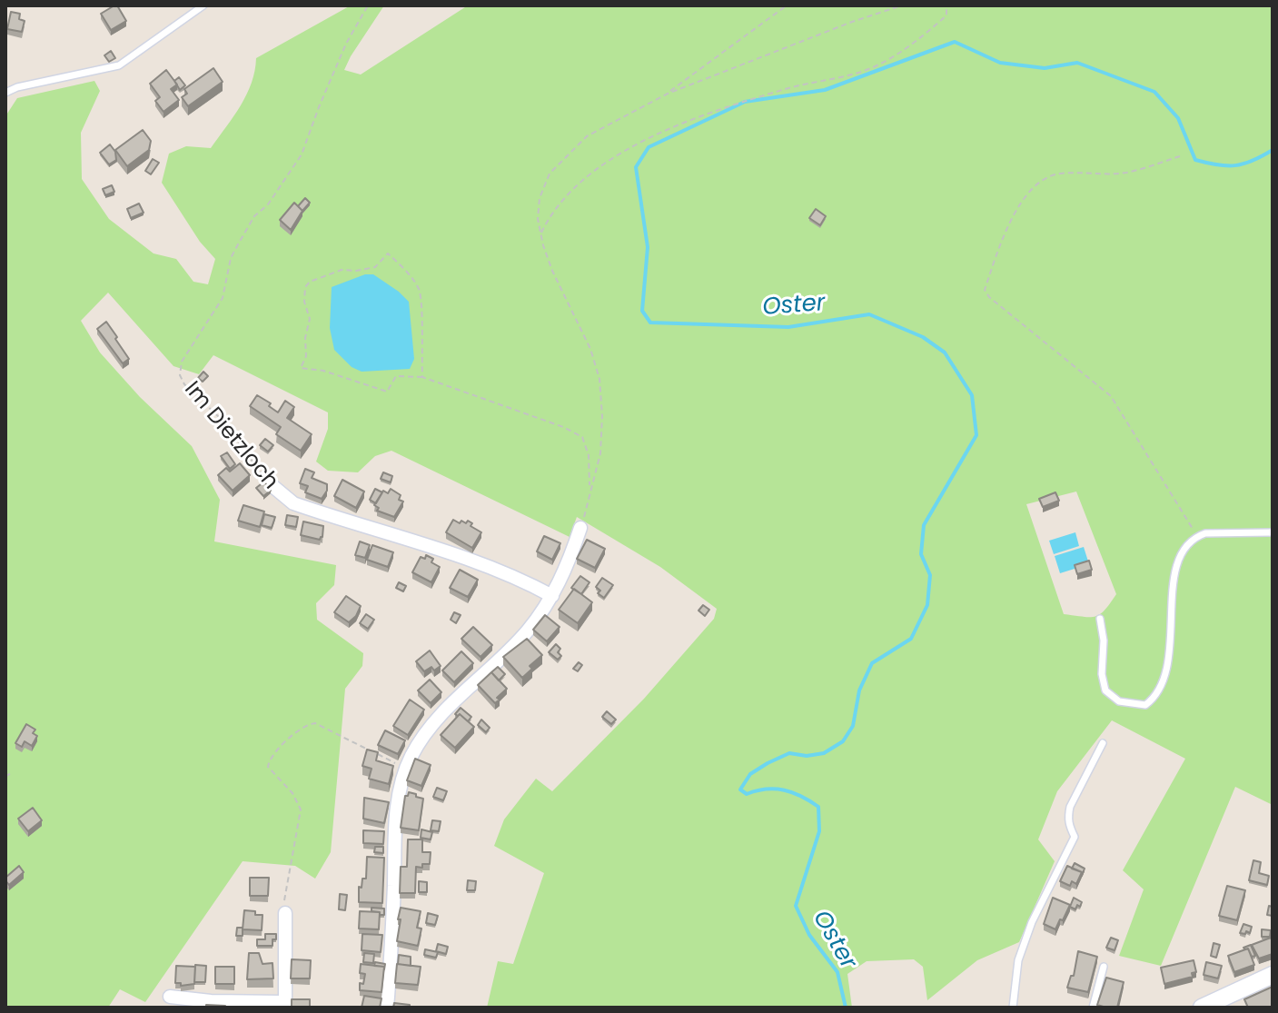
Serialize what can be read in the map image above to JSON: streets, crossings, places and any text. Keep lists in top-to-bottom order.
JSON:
{
  "streets": {
    "street": ["Im Dietzloch"]
  },
  "water": ["Oster"]
}
